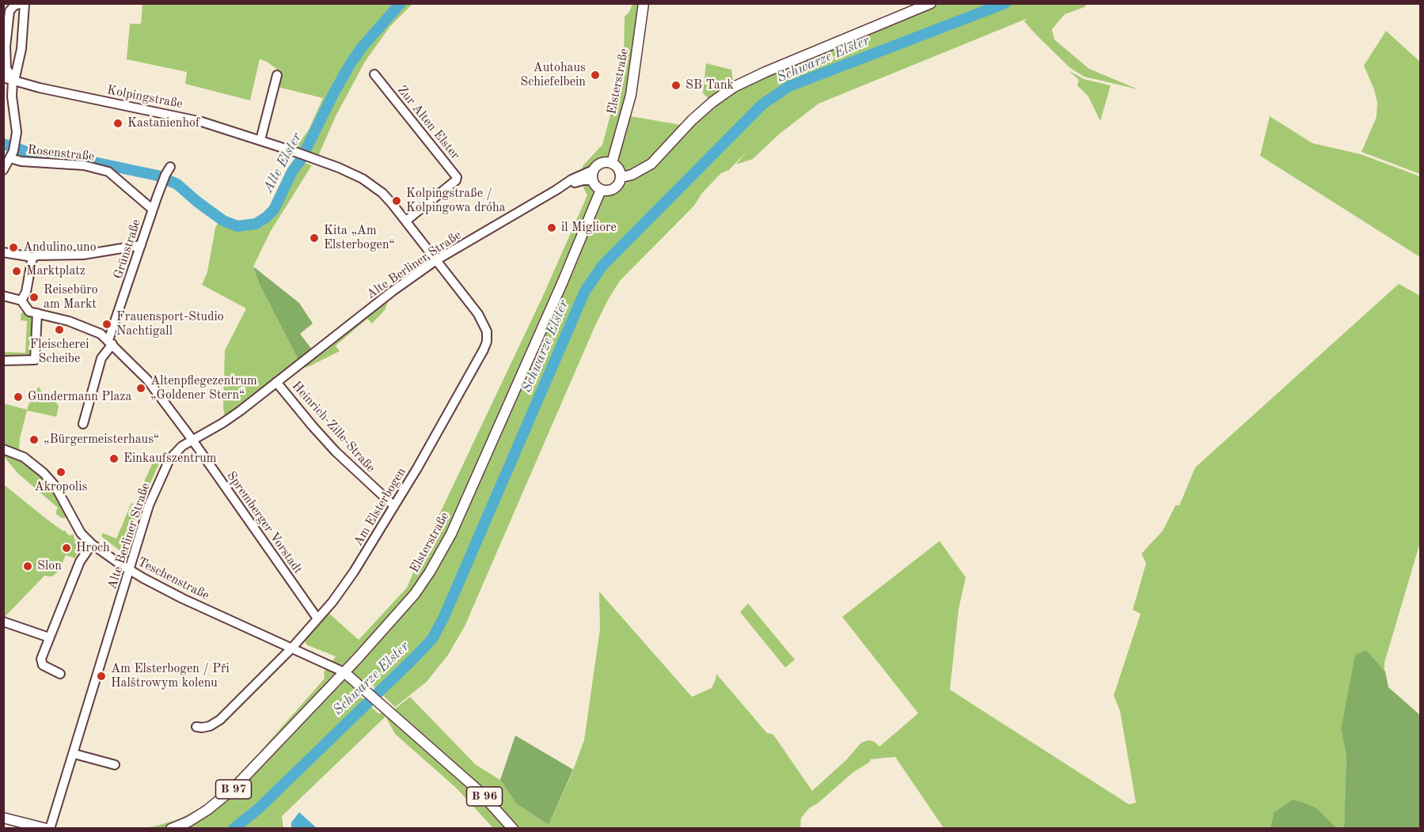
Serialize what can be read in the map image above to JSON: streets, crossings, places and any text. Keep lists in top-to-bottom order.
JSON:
{
  "streets": {
    "main road": ["Elsterstraße", "B 97", "B 96"],
    "street": [
      "Kolpingstraße",
      "Zur Alten Elster",
      "Rosenstraße",
      "Grünstraße",
      "Alte Berliner Straße",
      "Heinrich-Zille-Straße",
      "Am Elsterbogen",
      "Spremberger Vorstadt",
      "Teschenstraße"
    ]
  },
  "crossings": [
    ["Elsterstraße", "Alte Berliner Straße"],
    ["Elsterstraße", "Teschenstraße"],
    ["Elsterstraße", "B 96"],
    ["Kolpingstraße", "Zur Alten Elster"],
    ["Kolpingstraße", "Alte Berliner Straße"],
    ["Kolpingstraße", "Am Elsterbogen"],
    ["Rosenstraße", "Grünstraße"],
    ["Grünstraße", "Spremberger Vorstadt"],
    ["Alte Berliner Straße", "Heinrich-Zille-Straße"],
    ["Alte Berliner Straße", "Am Elsterbogen"],
    ["Alte Berliner Straße", "Spremberger Vorstadt"],
    ["Alte Berliner Straße", "Teschenstraße"],
    ["Heinrich-Zille-Straße", "Am Elsterbogen"],
    ["Am Elsterbogen", "Spremberger Vorstadt"],
    ["Am Elsterbogen", "Teschenstraße"],
    ["Teschenstraße", "B 96"]
  ],
  "water": ["Schwarze Elster", "Alte Elster"],
  "places": [
    "Autohaus Schiefelbein",
    "SB Tank",
    "Kastanienhof",
    "Kolpingstraße / Kolpingowa dróha",
    "il Migliore",
    "Kita „Am Elsterbogen“",
    "Andulino uno",
    "Marktplatz",
    "Reisebüro am Markt",
    "Frauensport-Studio Nachtigall",
    "Fleischerei Scheibe",
    "Altenpflegezentrum „Goldener Stern“",
    "Gundermann Plaza",
    "„Bürgermeisterhaus“",
    "Einkaufszentrum",
    "Akropolis",
    "Hroch",
    "Slon",
    "Am Elsterbogen / Při Halštrowym kolenu"
  ]
}
